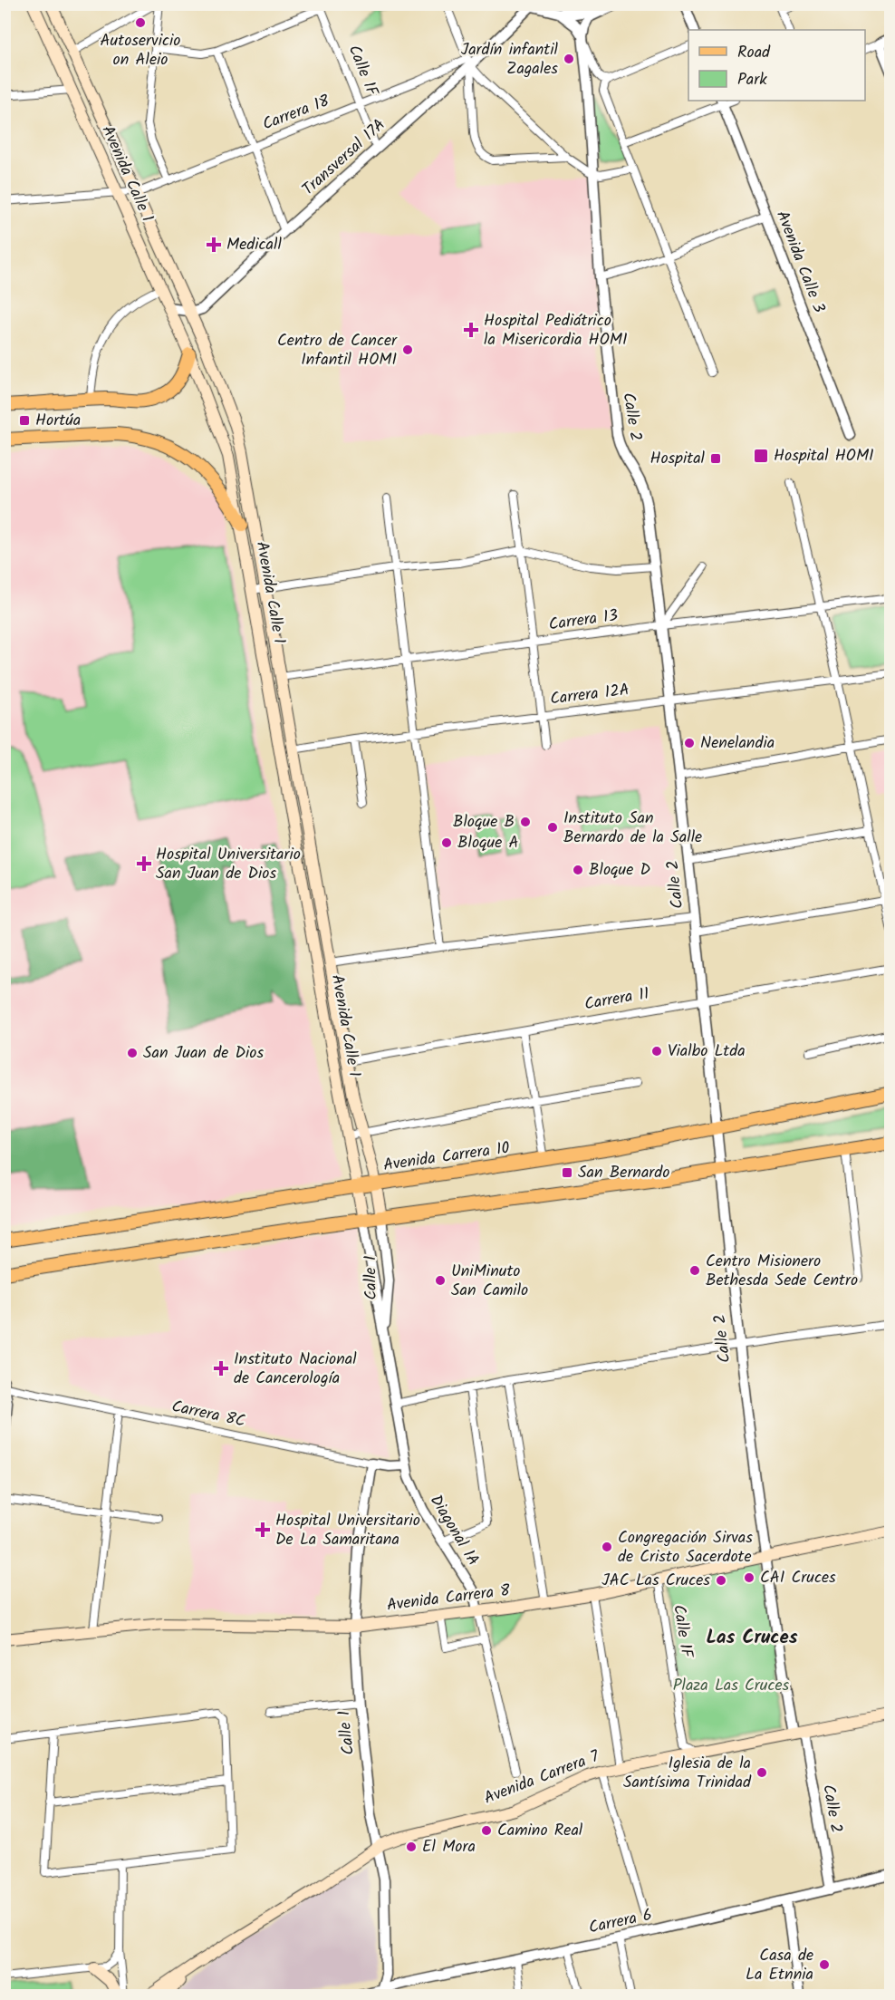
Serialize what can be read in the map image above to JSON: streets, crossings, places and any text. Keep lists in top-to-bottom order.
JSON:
{
  "streets": {
    "main road": [
      "Avenida Calle 1",
      "Avenida Carrera 10",
      "Avenida Carrera 8",
      "Avenida Carrera 7"
    ],
    "street": [
      "Calle 1F",
      "Carrera 18",
      "Transversal 17A",
      "Avenida Calle 3",
      "Calle 2",
      "Carrera 13",
      "Carrera 12A",
      "Carrera 11",
      "Calle 1",
      "Carrera 8C",
      "Diagonal 1A",
      "Carrera 6"
    ]
  },
  "crossings": [
    ["Calle 1F", "Carrera 18"],
    ["Calle 1F", "Transversal 17A"],
    ["Calle 1F", "Avenida Carrera 8"],
    ["Calle 1F", "Avenida Carrera 7"],
    ["Carrera 18", "Transversal 17A"],
    ["Carrera 18", "Avenida Calle 1"],
    ["Transversal 17A", "Avenida Calle 1"],
    ["Avenida Calle 1", "Carrera 13"],
    ["Avenida Calle 1", "Carrera 12A"],
    ["Avenida Calle 1", "Carrera 11"],
    ["Avenida Calle 1", "Avenida Carrera 10"],
    ["Avenida Calle 1", "Calle 1"],
    ["Calle 2", "Carrera 13"],
    ["Calle 2", "Carrera 12A"],
    ["Calle 2", "Carrera 11"],
    ["Calle 2", "Avenida Carrera 10"],
    ["Calle 2", "Avenida Carrera 8"],
    ["Calle 2", "Avenida Carrera 7"],
    ["Calle 2", "Carrera 6"],
    ["Calle 1", "Carrera 8C"],
    ["Calle 1", "Diagonal 1A"],
    ["Calle 1", "Avenida Carrera 8"],
    ["Calle 1", "Avenida Carrera 7"],
    ["Calle 1", "Carrera 6"],
    ["Carrera 8C", "Diagonal 1A"],
    ["Diagonal 1A", "Avenida Carrera 8"]
  ],
  "districts": ["Las Cruces"],
  "parks": ["Plaza Las Cruces"],
  "places": {
    "other": [
      "Autoservicio on Aleio",
      "Jardín infantil Zagales",
      "Centro de Cancer Infantil HOMI",
      "Nenelandia",
      "Bloque B",
      "Instituto San Bernardo de la Salle",
      "Bloque A",
      "Bloque D",
      "Vialbo Ltda",
      "San Juan de Dios",
      "Centro Misionero Bethesda Sede Centro",
      "UniMinuto San Camilo",
      "Congregación Sirvas de Cristo Sacerdote",
      "CAI Cruces",
      "JAC Las Cruces",
      "Iglesia de la Santísima Trinidad",
      "Camino Real",
      "El Mora",
      "Casa de La Etnnia"
    ],
    "health": [
      "Medicall",
      "Hospital Pediátrico la Misericordia HOMI",
      "Hospital Universitario San Juan de Dios",
      "Instituto Nacional de Cancerología",
      "Hospital Universitario De La Samaritana"
    ],
    "transit": [
      "Hortúa",
      "Hospital HOMI",
      "Hospital",
      "San Bernardo"
    ]
  },
  "legend": ["Road", "Park"]
}
